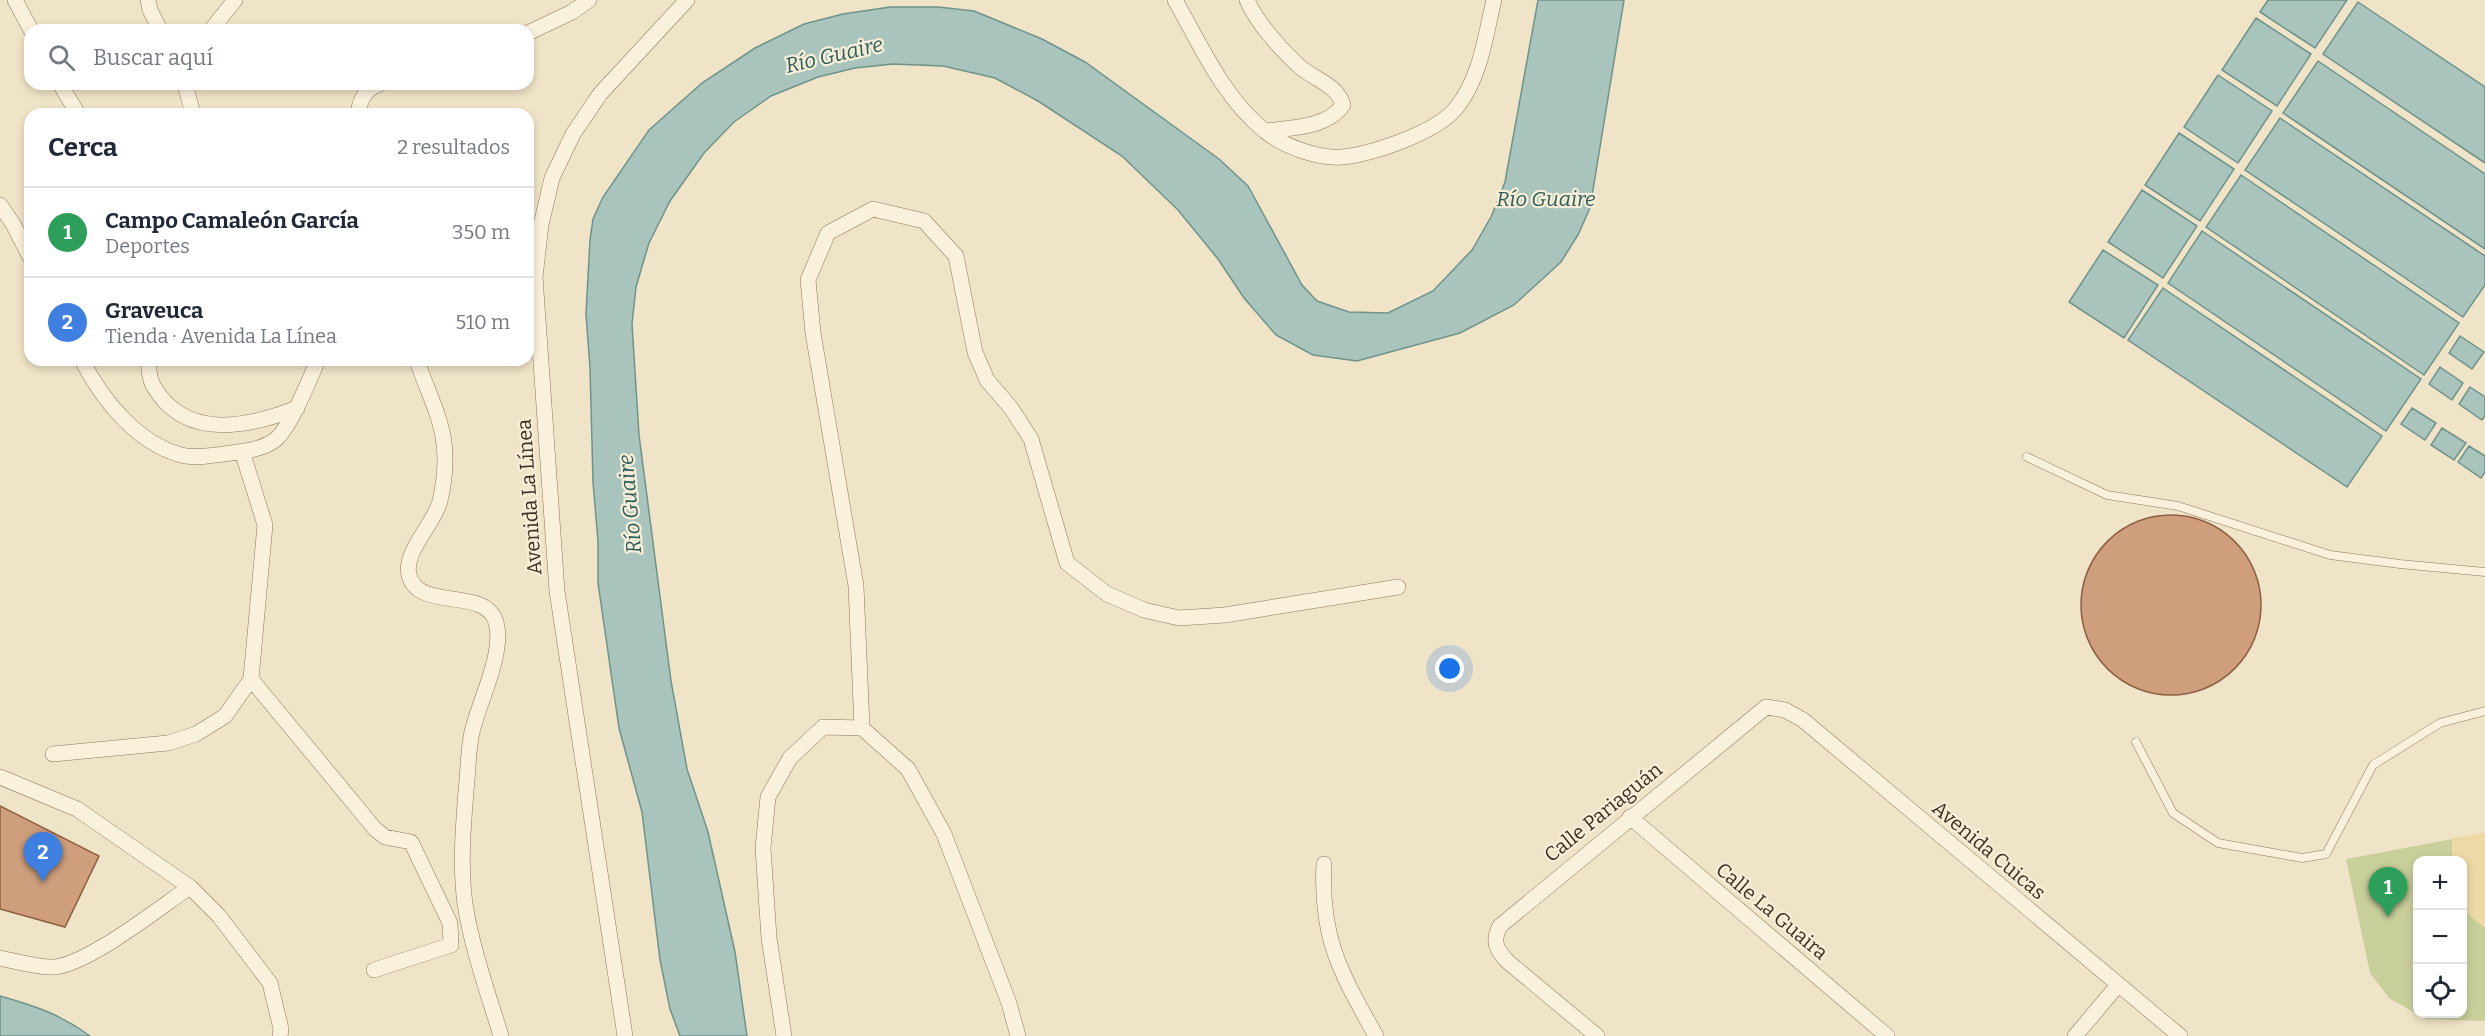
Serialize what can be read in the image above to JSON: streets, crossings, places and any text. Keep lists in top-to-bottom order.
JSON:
{
  "streets": {
    "street": [
      "Avenida La Línea",
      "Calle Pariaguán",
      "Avenida Cuicas",
      "Calle La Guaira"
    ]
  },
  "crossings": [
    ["Calle Pariaguán", "Avenida Cuicas"],
    ["Calle Pariaguán", "Calle La Guaira"]
  ],
  "water": ["Río Guaire"],
  "page": {
    "search": "Buscar aquí",
    "heading": ["Cerca", "2 resultados"],
    "list": [
      {
        "mark": "1",
        "name": "Campo Camaleón García",
        "note": "Deportes",
        "value": "350 m"
      },
      {
        "mark": "2",
        "name": "Graveuca",
        "note": "Tienda · Avenida La Línea",
        "value": "510 m"
      }
    ],
    "pins": ["2", "1"],
    "map_buttons": ["+", "−"]
  }
}
